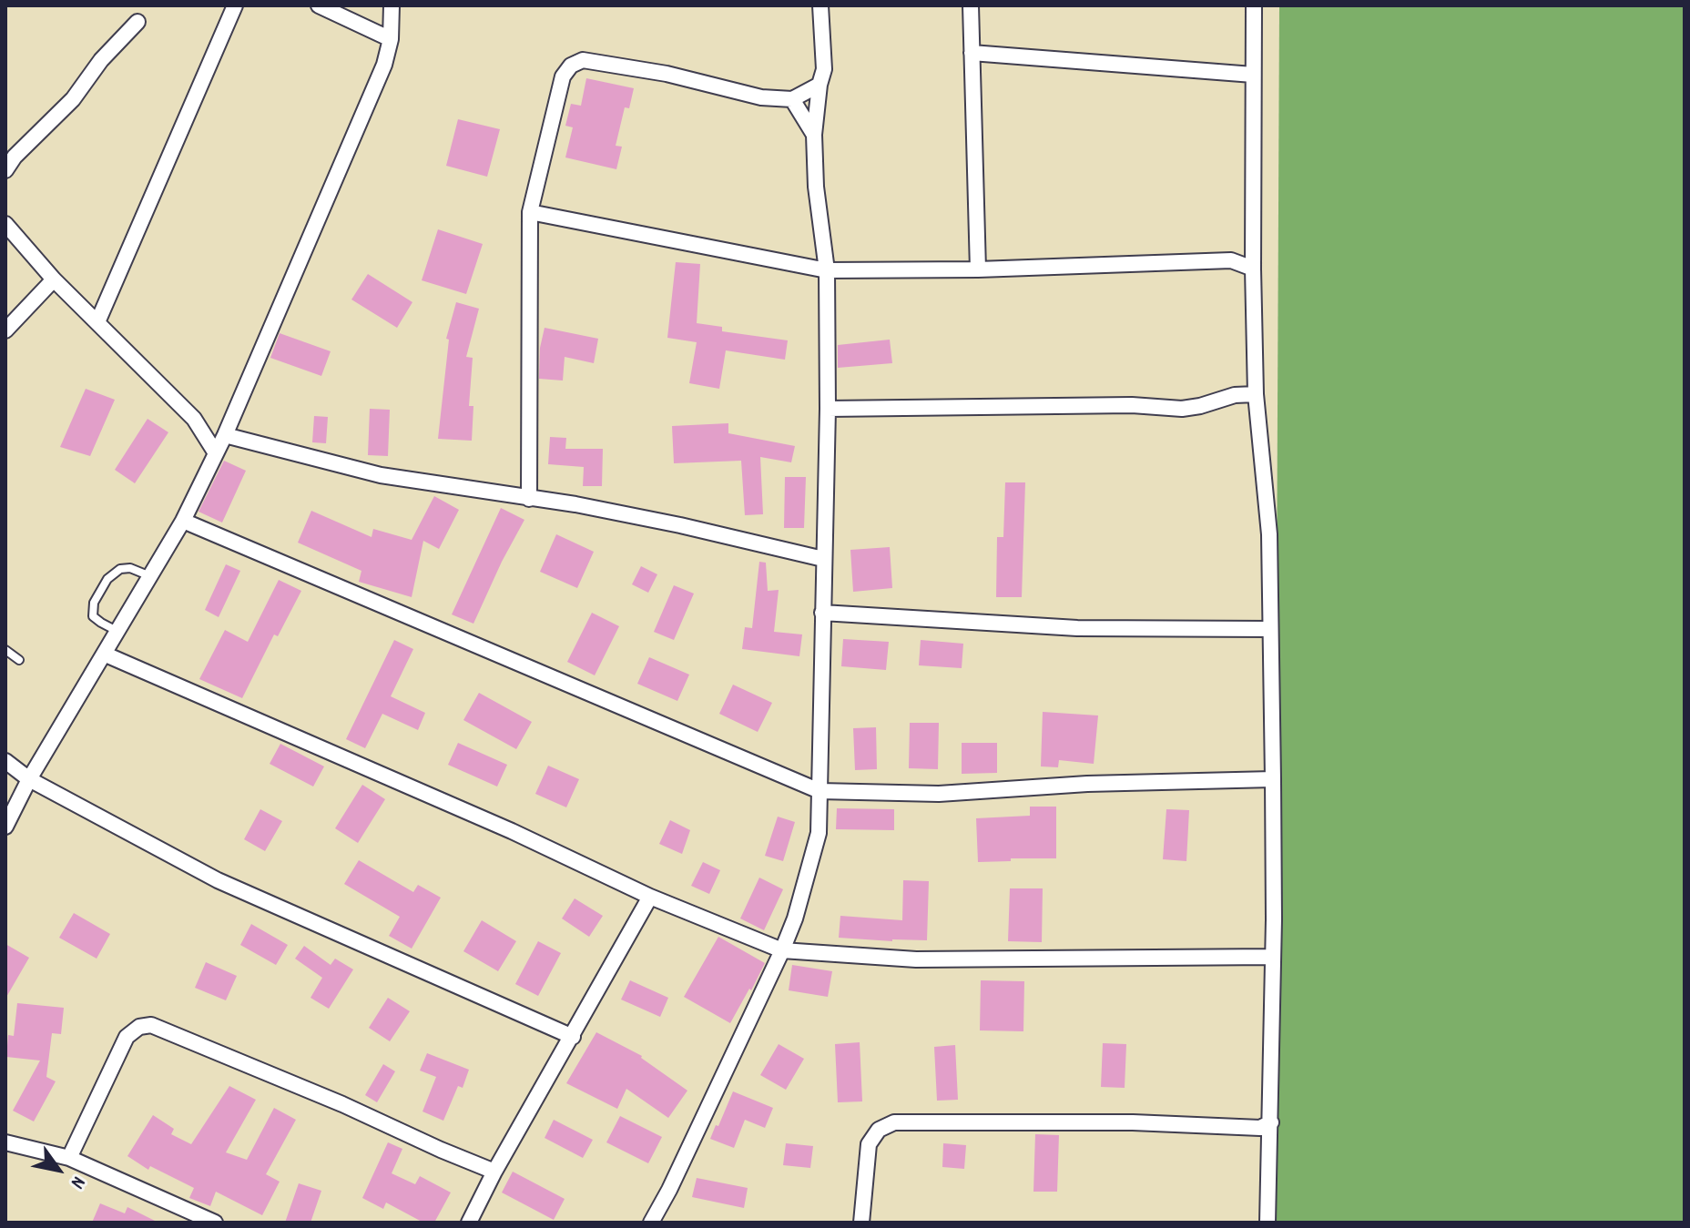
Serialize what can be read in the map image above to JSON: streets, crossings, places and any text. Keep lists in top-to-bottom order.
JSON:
{
  "north": "bottom right"
}
